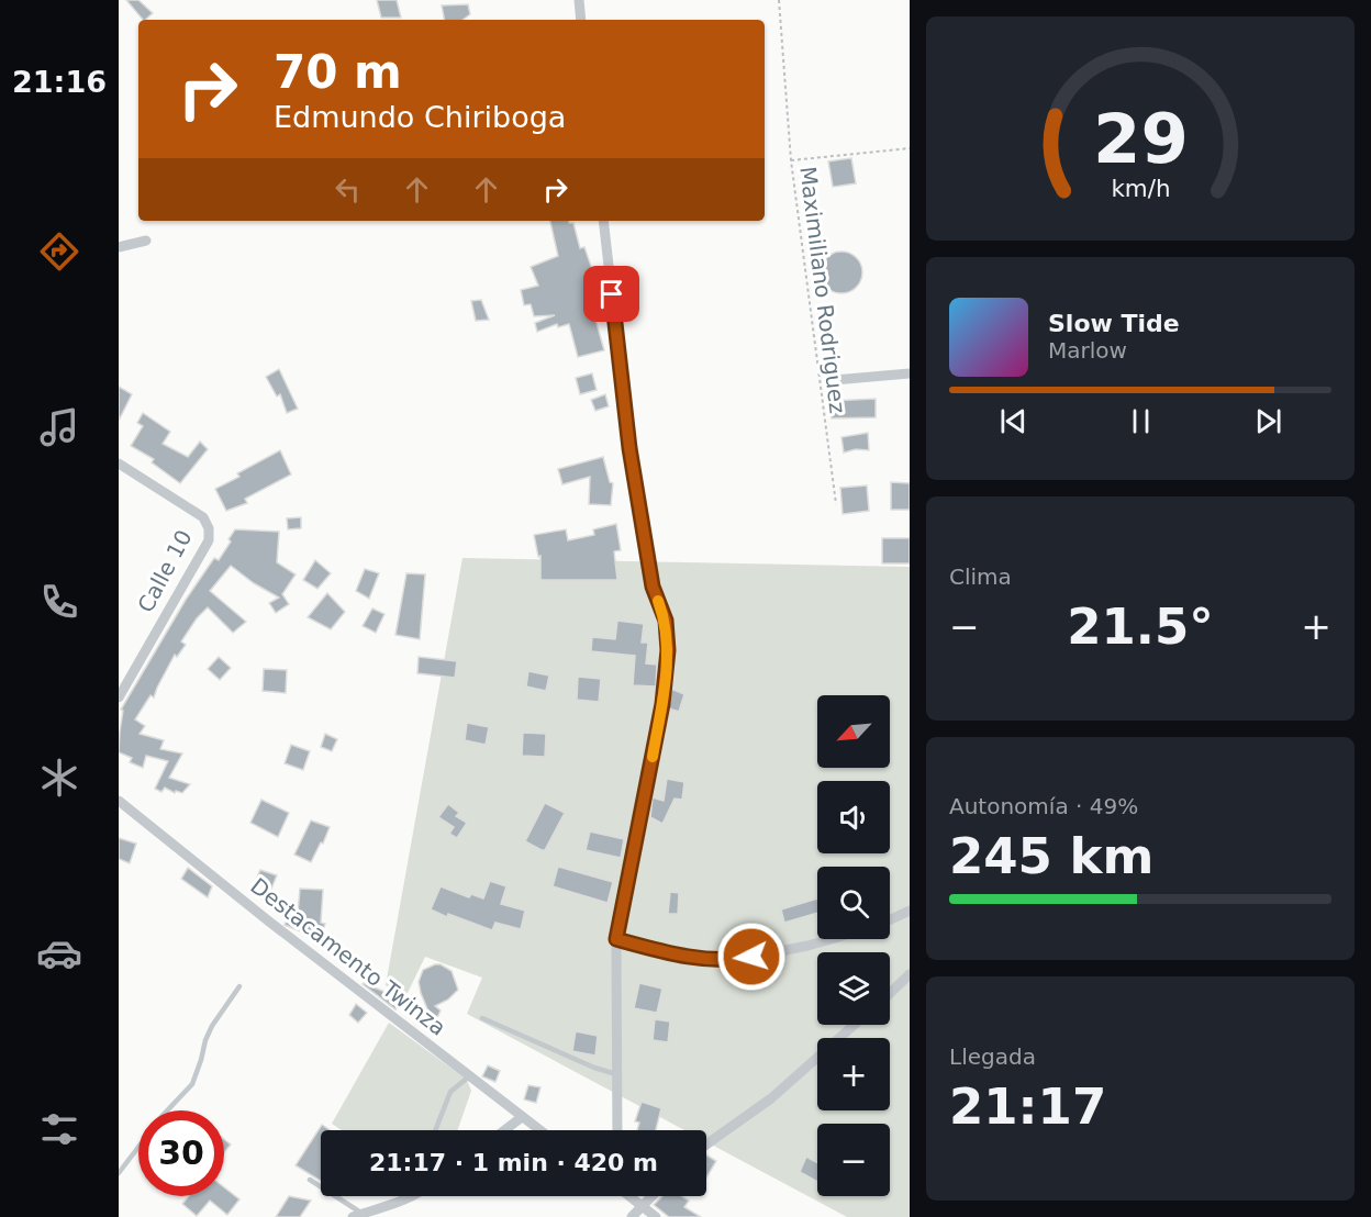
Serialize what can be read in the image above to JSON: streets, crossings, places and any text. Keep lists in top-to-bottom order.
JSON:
{
  "streets": {
    "street": ["Calle 10", "Destacamento Twinza"],
    "path": ["Maximiliano Rodriguez"]
  },
  "north": "bottom left",
  "page": {
    "tabs": "21:16",
    "turn": ["70 m", "Edmundo Chiriboga"],
    "song": ["Slow Tide", "Marlow"],
    "tile": [
      "Clima",
      ["Autonomía · 49%", "245 km"],
      ["Llegada", "21:17"]
    ],
    "heat": ["−", "21.5°", "+"],
    "map_buttons": ["+", "−"],
    "limit": "30",
    "trip": "21:17 · 1 min · 420 m",
    "gauge": ["29", "km/h"]
  }
}
